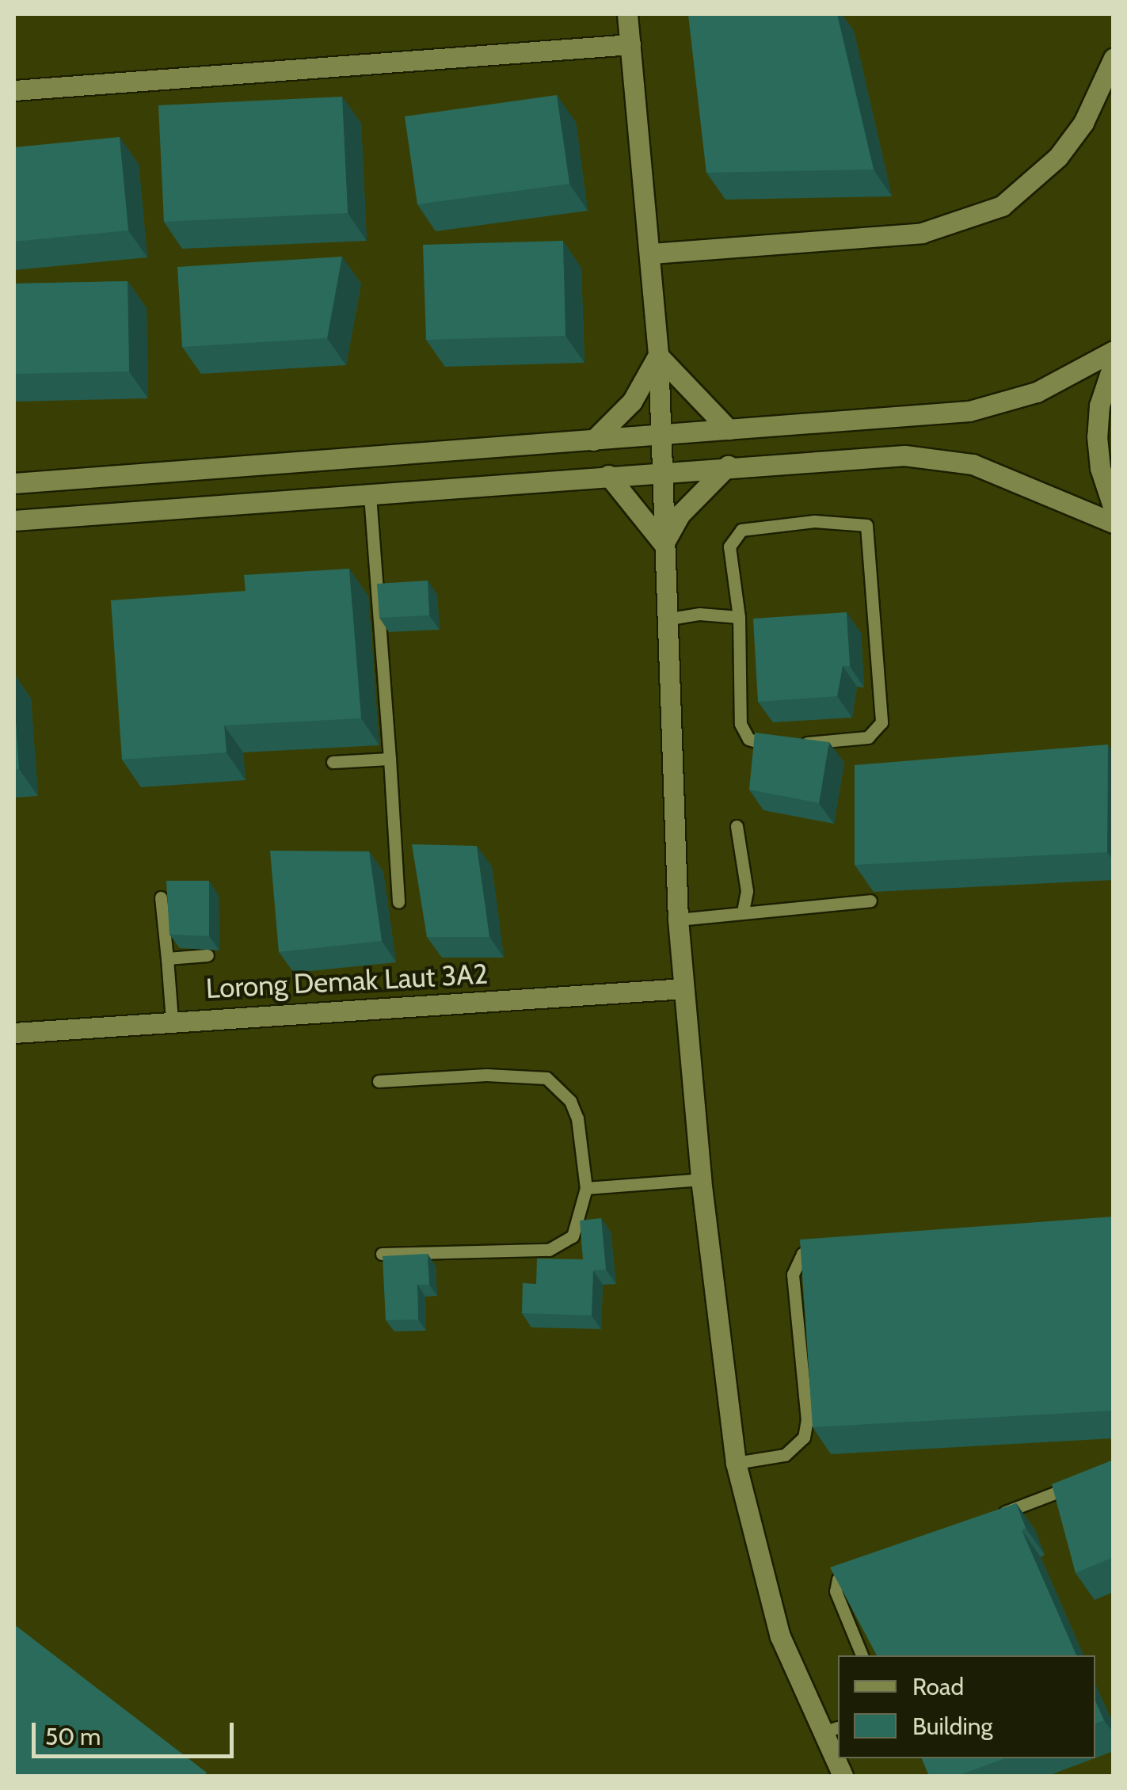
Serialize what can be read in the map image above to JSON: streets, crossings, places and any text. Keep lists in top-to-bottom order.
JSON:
{
  "streets": {
    "street": ["Lorong Demak Laut 3A2"]
  },
  "legend": ["Road", "Building"],
  "scale_bar": "50 m"
}
